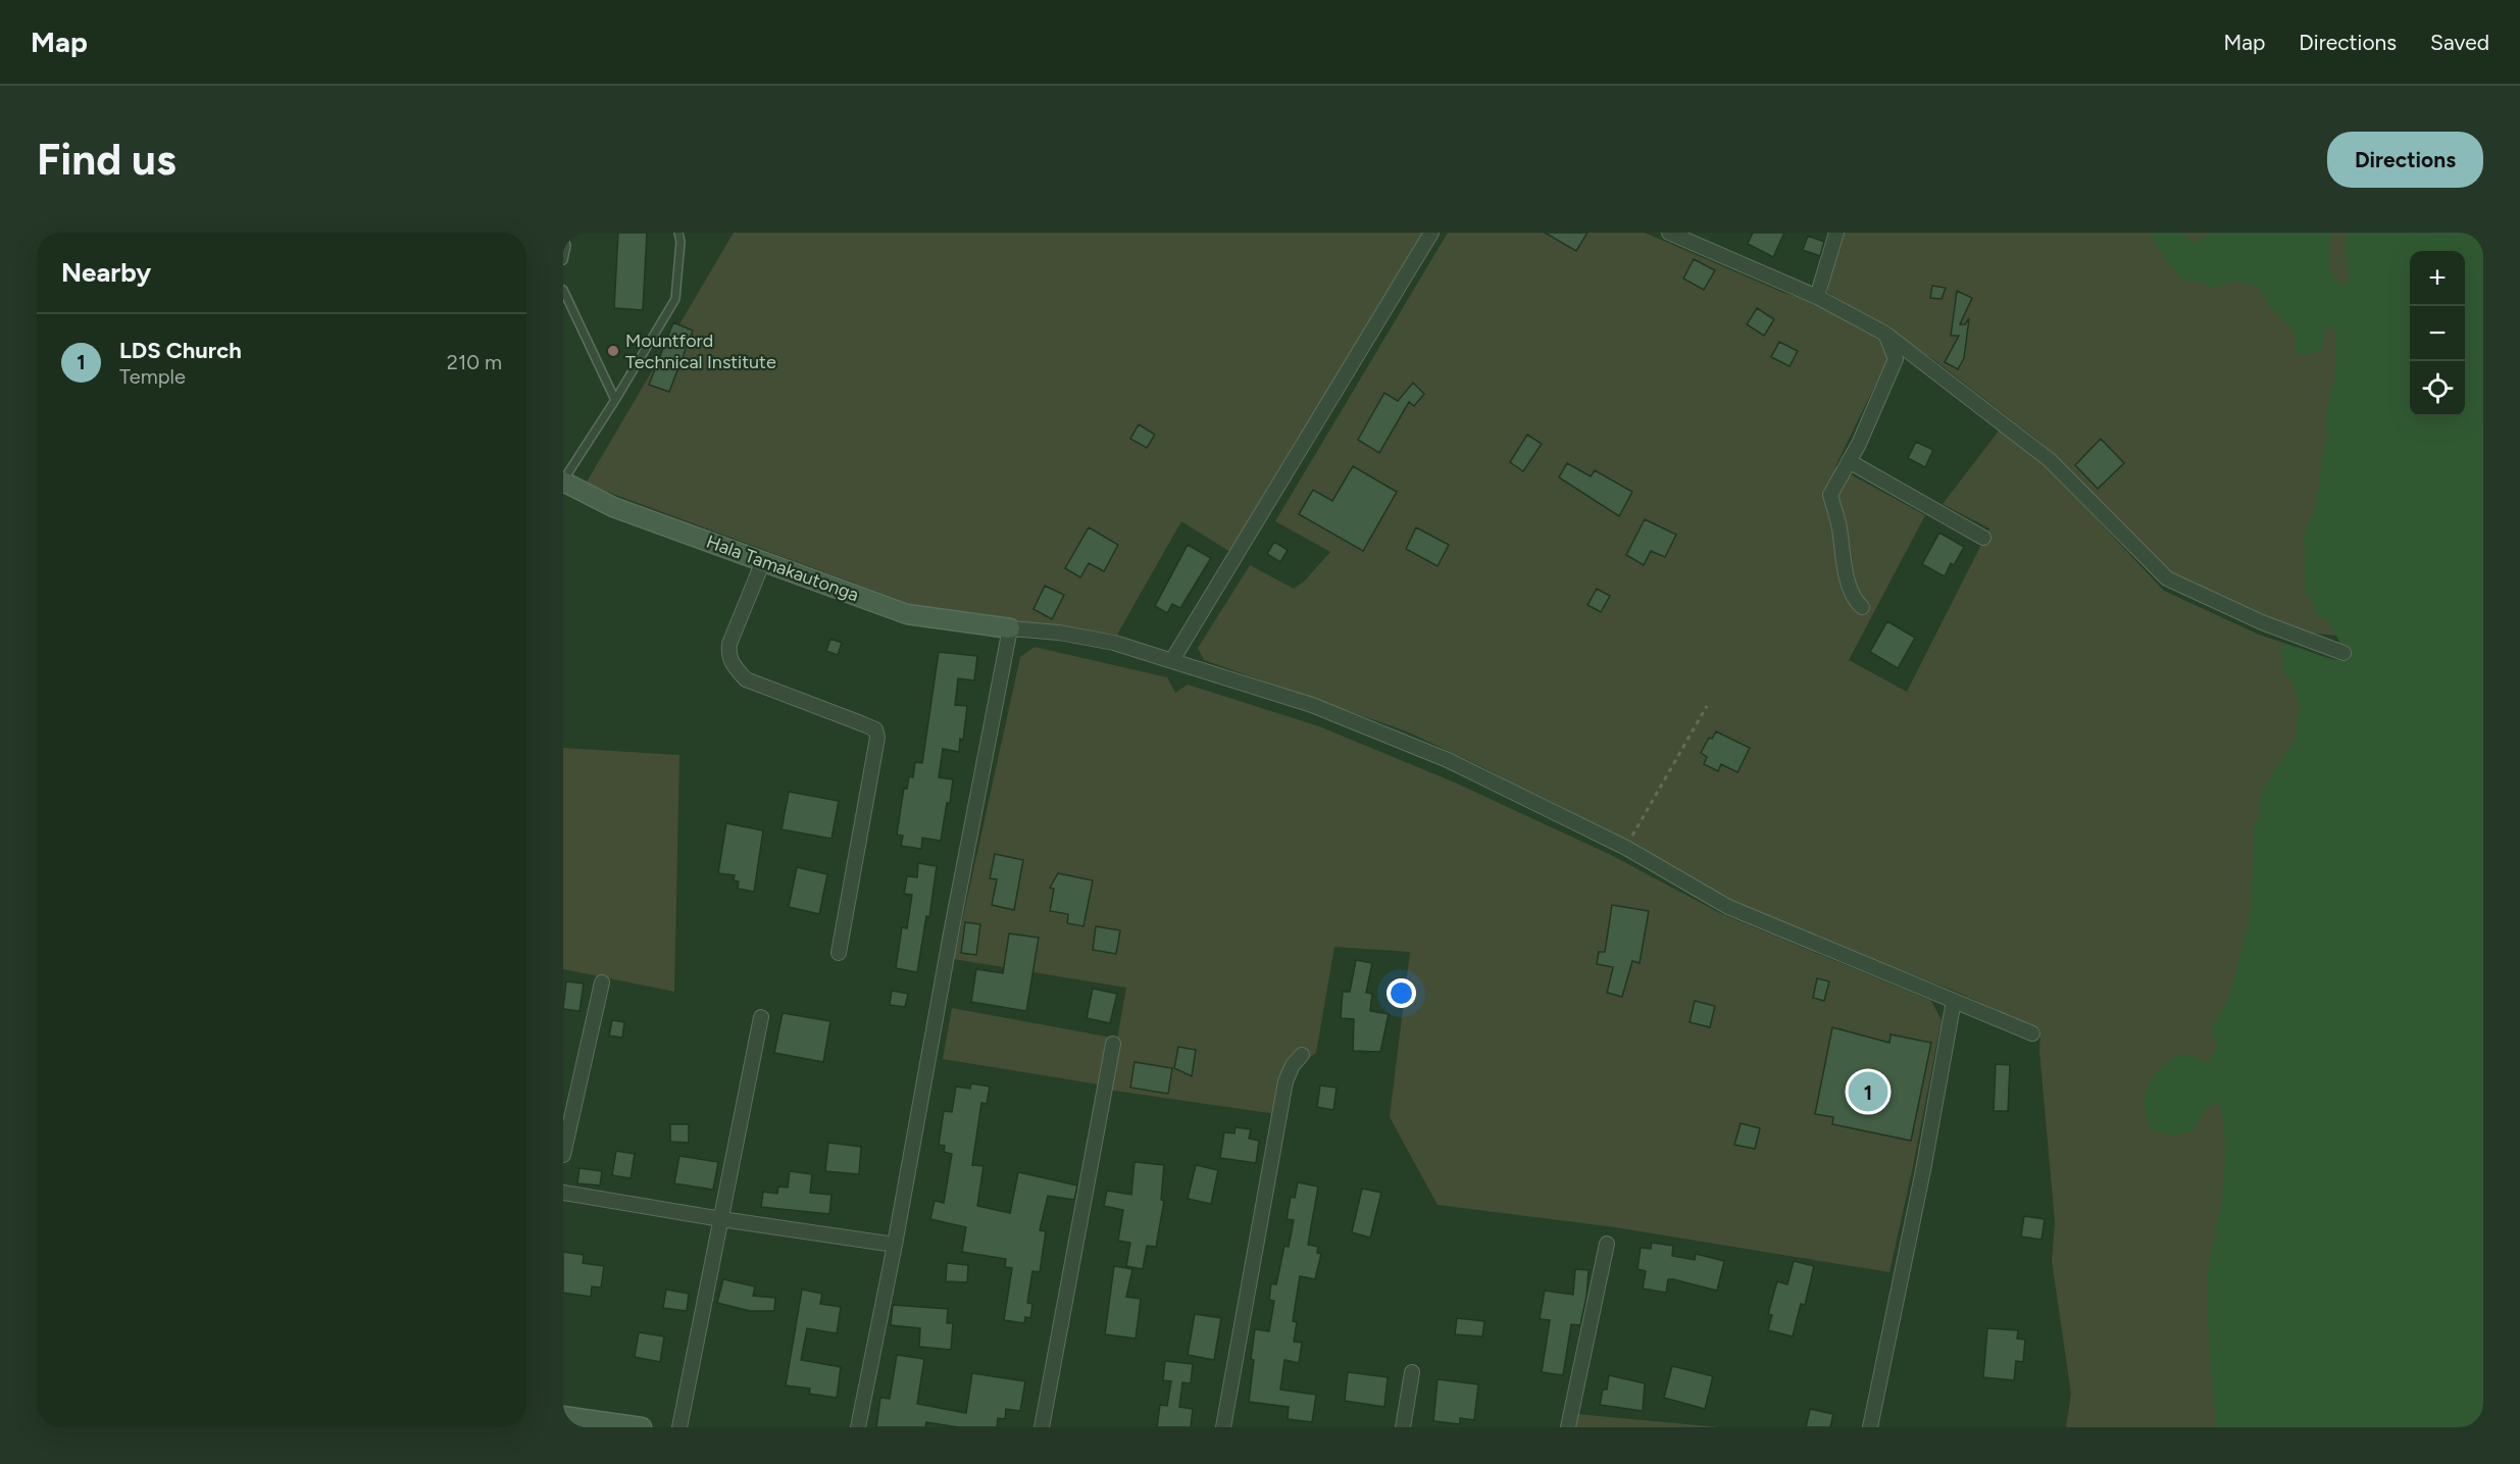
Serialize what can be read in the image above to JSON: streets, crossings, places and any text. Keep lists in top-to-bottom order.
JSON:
{
  "streets": {
    "street": ["Hala Tamakautonga"]
  },
  "places": ["Mountford Technical Institute"],
  "page": {
    "header": "Map",
    "nav": ["Map", "Directions", "Saved"],
    "buttons": "Directions",
    "title": "Find us",
    "heading": "Nearby",
    "map_buttons": ["+", "−"],
    "list": [
      {
        "mark": "1",
        "name": "LDS Church",
        "note": "Temple",
        "value": "210 m"
      }
    ],
    "pins": "1"
  }
}
